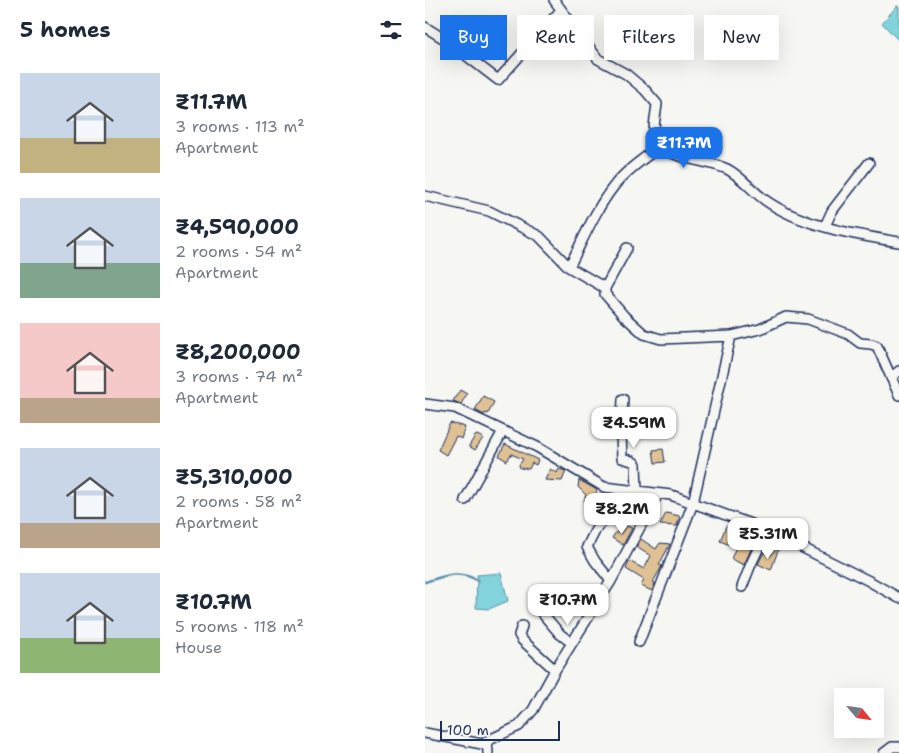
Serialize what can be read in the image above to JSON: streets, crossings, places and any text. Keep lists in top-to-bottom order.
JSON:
{
  "scale_bar": "100 m",
  "north": "bottom right",
  "page": {
    "heading": "5 homes",
    "chip": [
      "Buy",
      "Rent",
      "Filters",
      "New"
    ],
    "list": [
      {
        "name": "₹11.7M",
        "note": "3 rooms · 113 m² · Apartment"
      },
      {
        "name": "₹4,590,000",
        "note": "2 rooms · 54 m² · Apartment"
      },
      {
        "name": "₹8,200,000",
        "note": "3 rooms · 74 m² · Apartment"
      },
      {
        "name": "₹5,310,000",
        "note": "2 rooms · 58 m² · Apartment"
      },
      {
        "name": "₹10.7M",
        "note": "5 rooms · 118 m² · House"
      }
    ],
    "price": [
      "₹11.7M",
      "₹4.59M",
      "₹8.2M",
      "₹5.31M",
      "₹10.7M"
    ],
    "scale": "100 m"
  }
}
